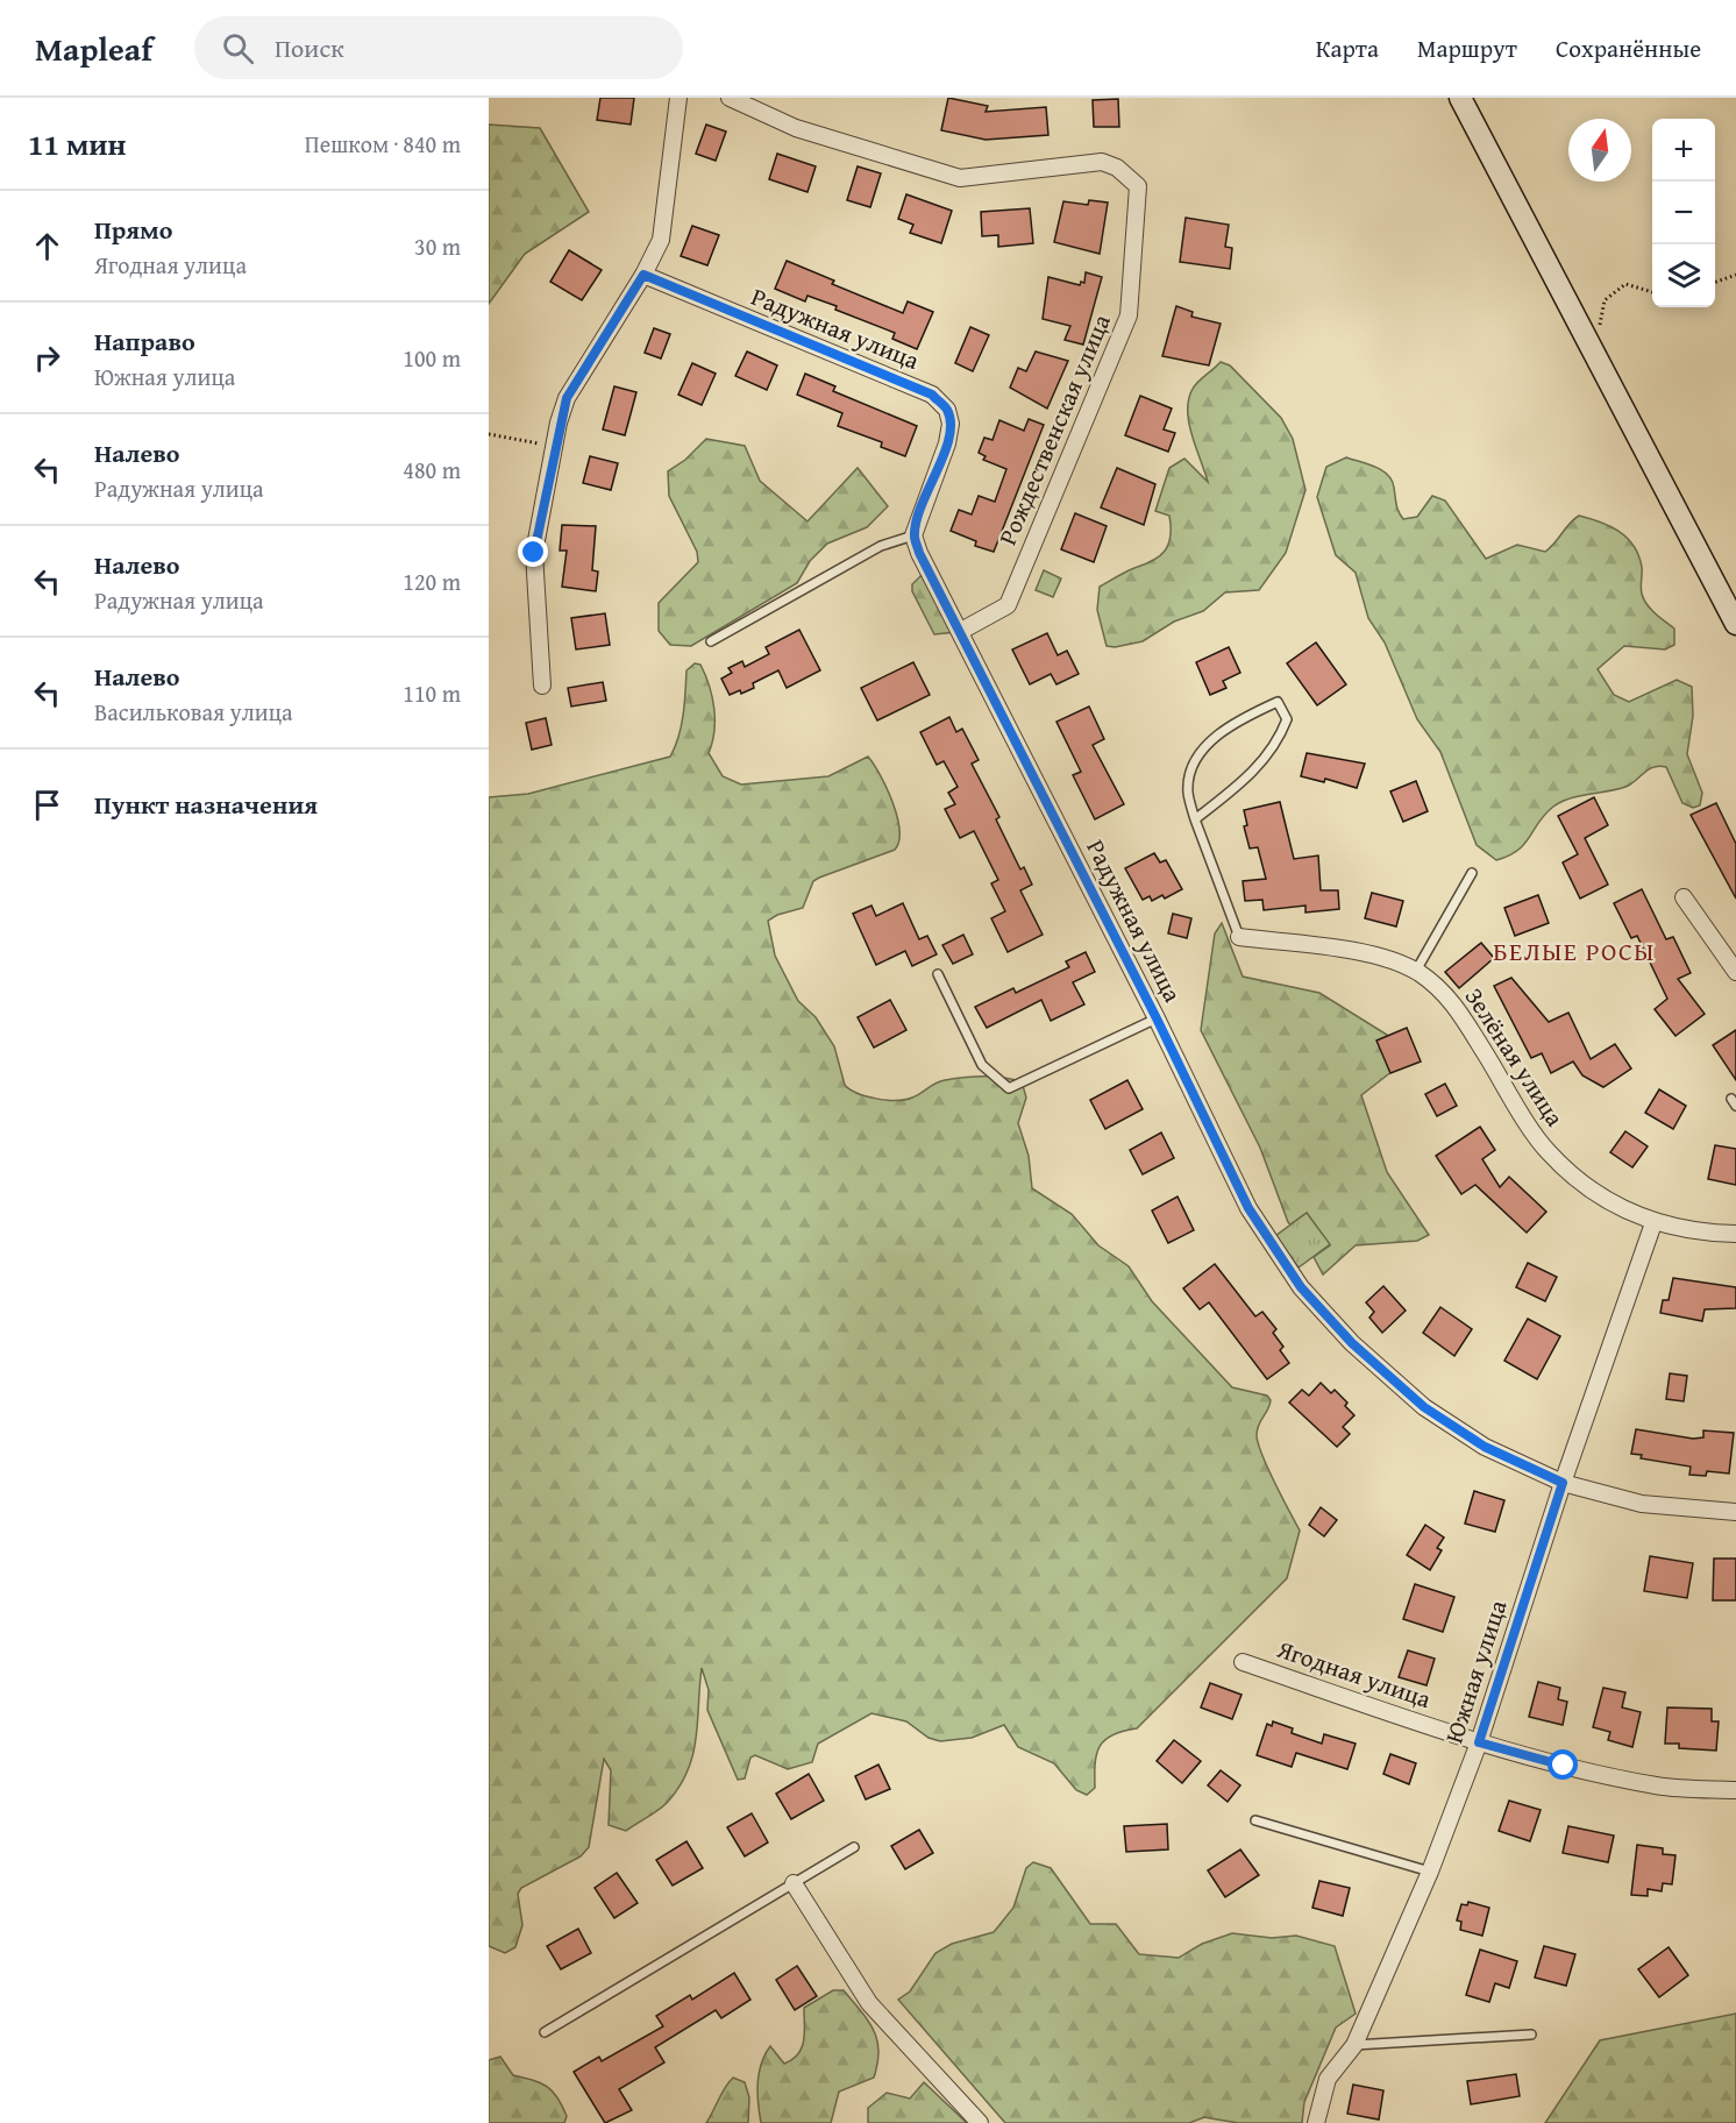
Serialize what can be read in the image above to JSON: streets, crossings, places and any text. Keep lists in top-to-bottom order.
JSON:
{
  "streets": {
    "street": [
      "Радужная улица",
      "Рождественская улица",
      "Зелёная улица",
      "Южная улица",
      "Ягодная улица"
    ]
  },
  "crossings": [
    ["Радужная улица", "Рождественская улица"],
    ["Радужная улица", "Южная улица"],
    ["Зелёная улица", "Южная улица"],
    ["Южная улица", "Ягодная улица"]
  ],
  "districts": ["БЕЛЫЕ РОСЫ"],
  "north": "top",
  "page": {
    "header": "Mapleaf",
    "search": "Поиск",
    "nav": ["Карта", "Маршрут", "Сохранённые"],
    "heading": ["11 мин", "Пешком · 840 m"],
    "map_buttons": ["+", "−"],
    "list": [
      ["Прямо", "Ягодная улица", "30 m"],
      ["Направо", "Южная улица", "100 m"],
      ["Налево", "Радужная улица", "480 m"],
      ["Налево", "Радужная улица", "120 m"],
      ["Налево", "Васильковая улица", "110 m"],
      "Пункт назначения"
    ]
  }
}
